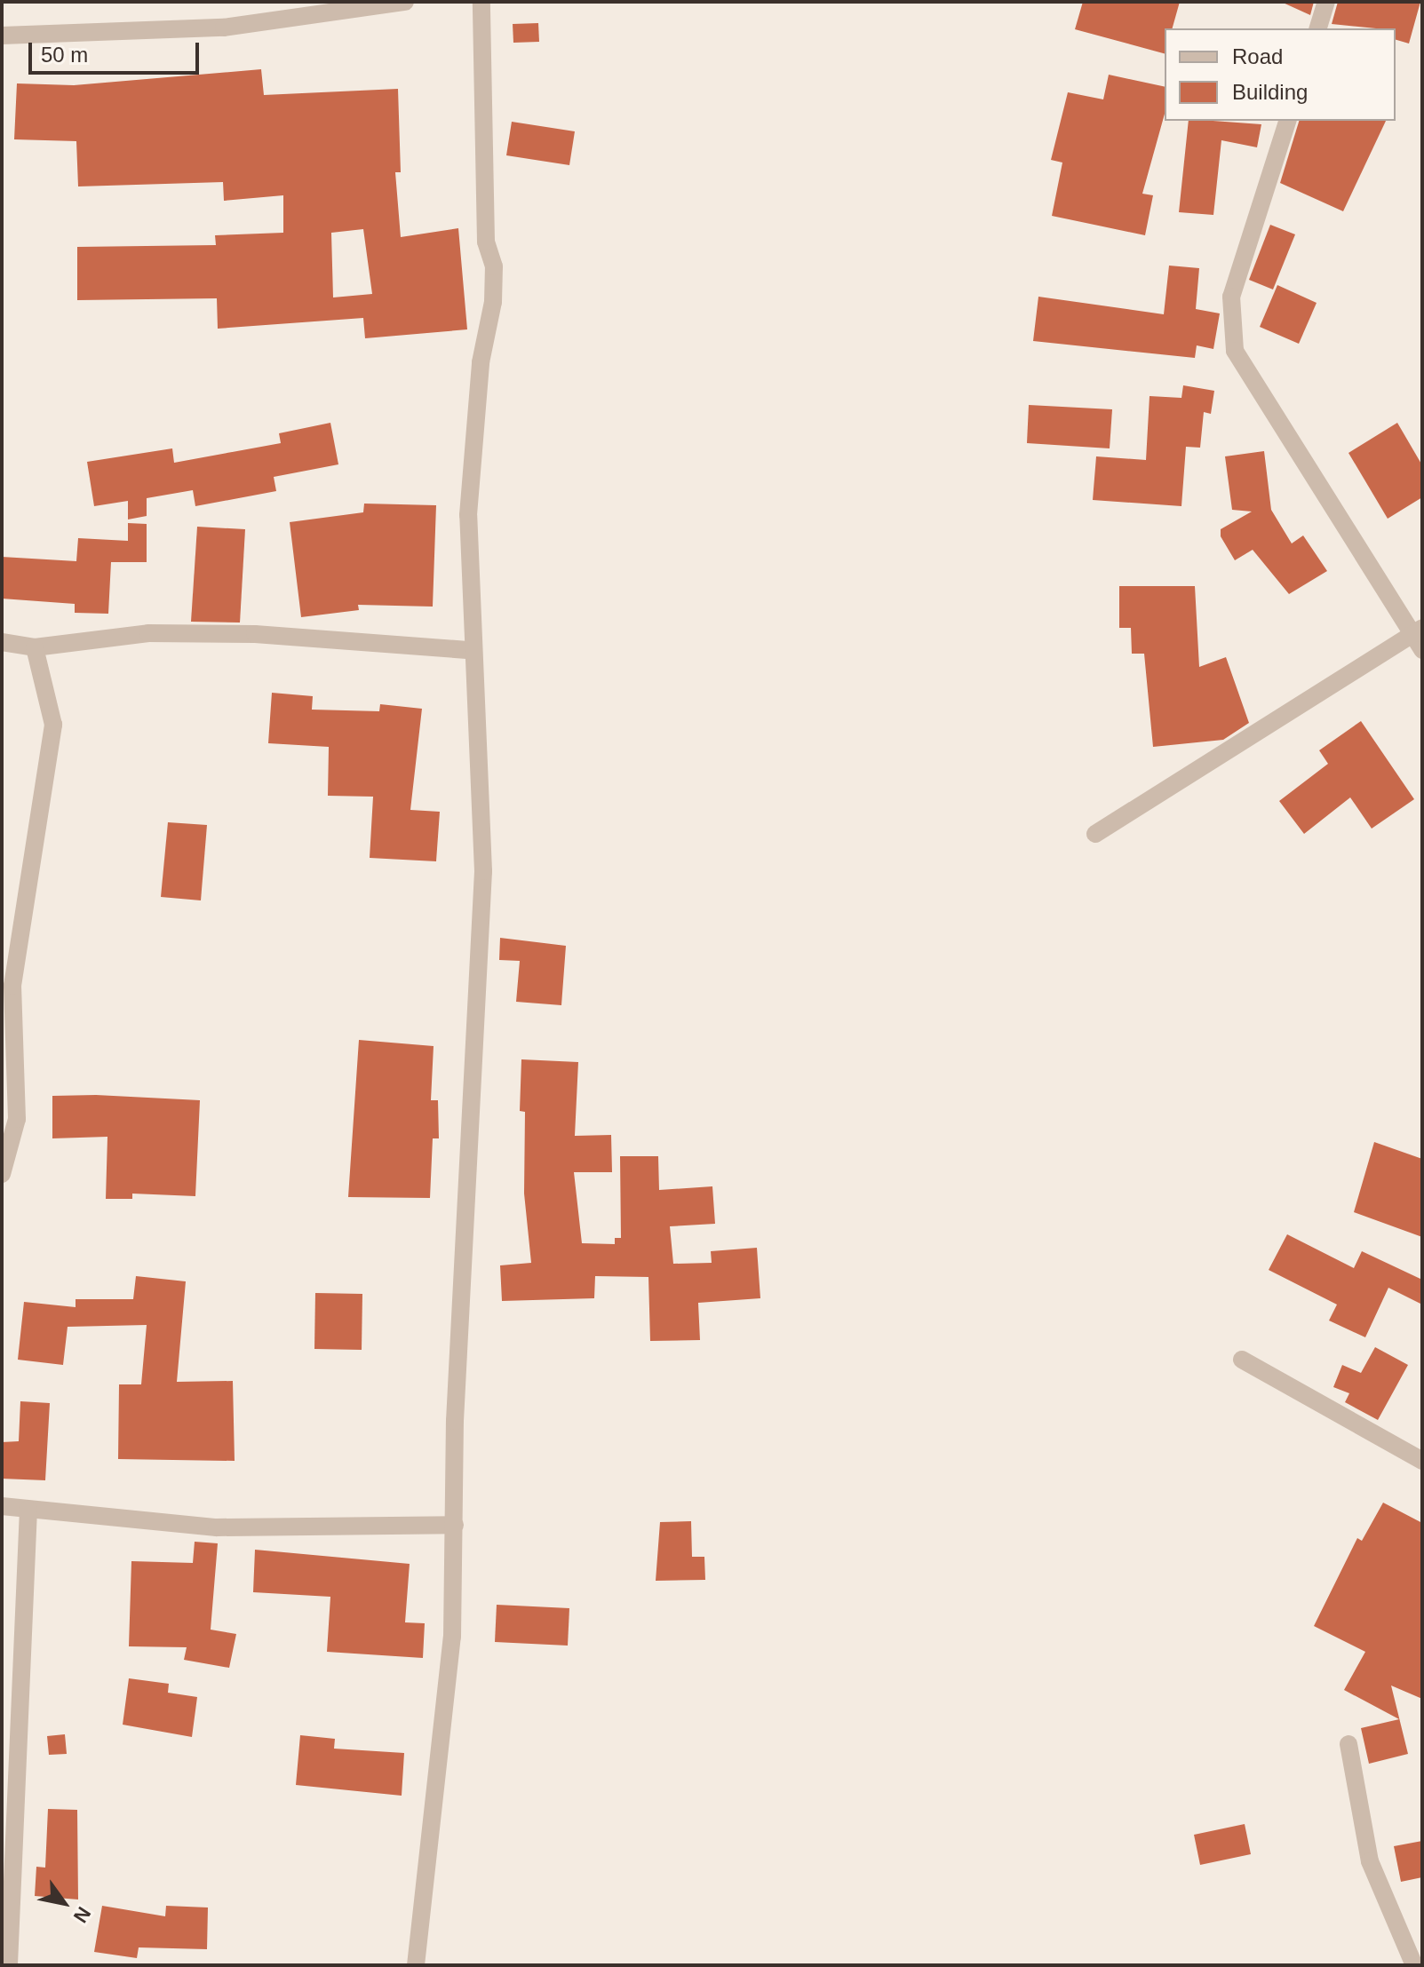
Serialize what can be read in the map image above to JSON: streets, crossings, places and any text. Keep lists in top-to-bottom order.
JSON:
{
  "legend": ["Road", "Building"],
  "scale_bar": "50 m",
  "north": "bottom right"
}
